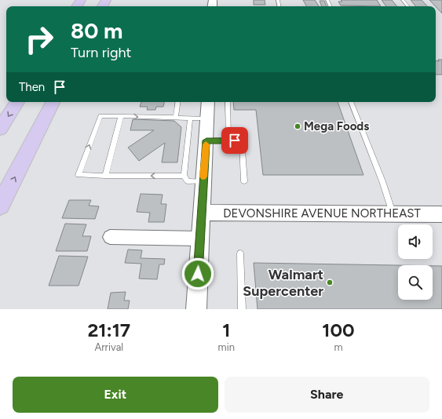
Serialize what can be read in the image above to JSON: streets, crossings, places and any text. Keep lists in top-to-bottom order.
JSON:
{
  "streets": {
    "street": ["DEVONSHIRE AVENUE NORTHEAST"]
  },
  "places": ["Mega Foods", "Walmart Supercenter"],
  "page": {
    "turn": ["80 m", "Turn right"],
    "then": "Then",
    "eta": [
      "21:17",
      "Arrival",
      "1",
      "min",
      "100",
      "m"
    ],
    "buttons": ["Exit", "Share"]
  }
}
